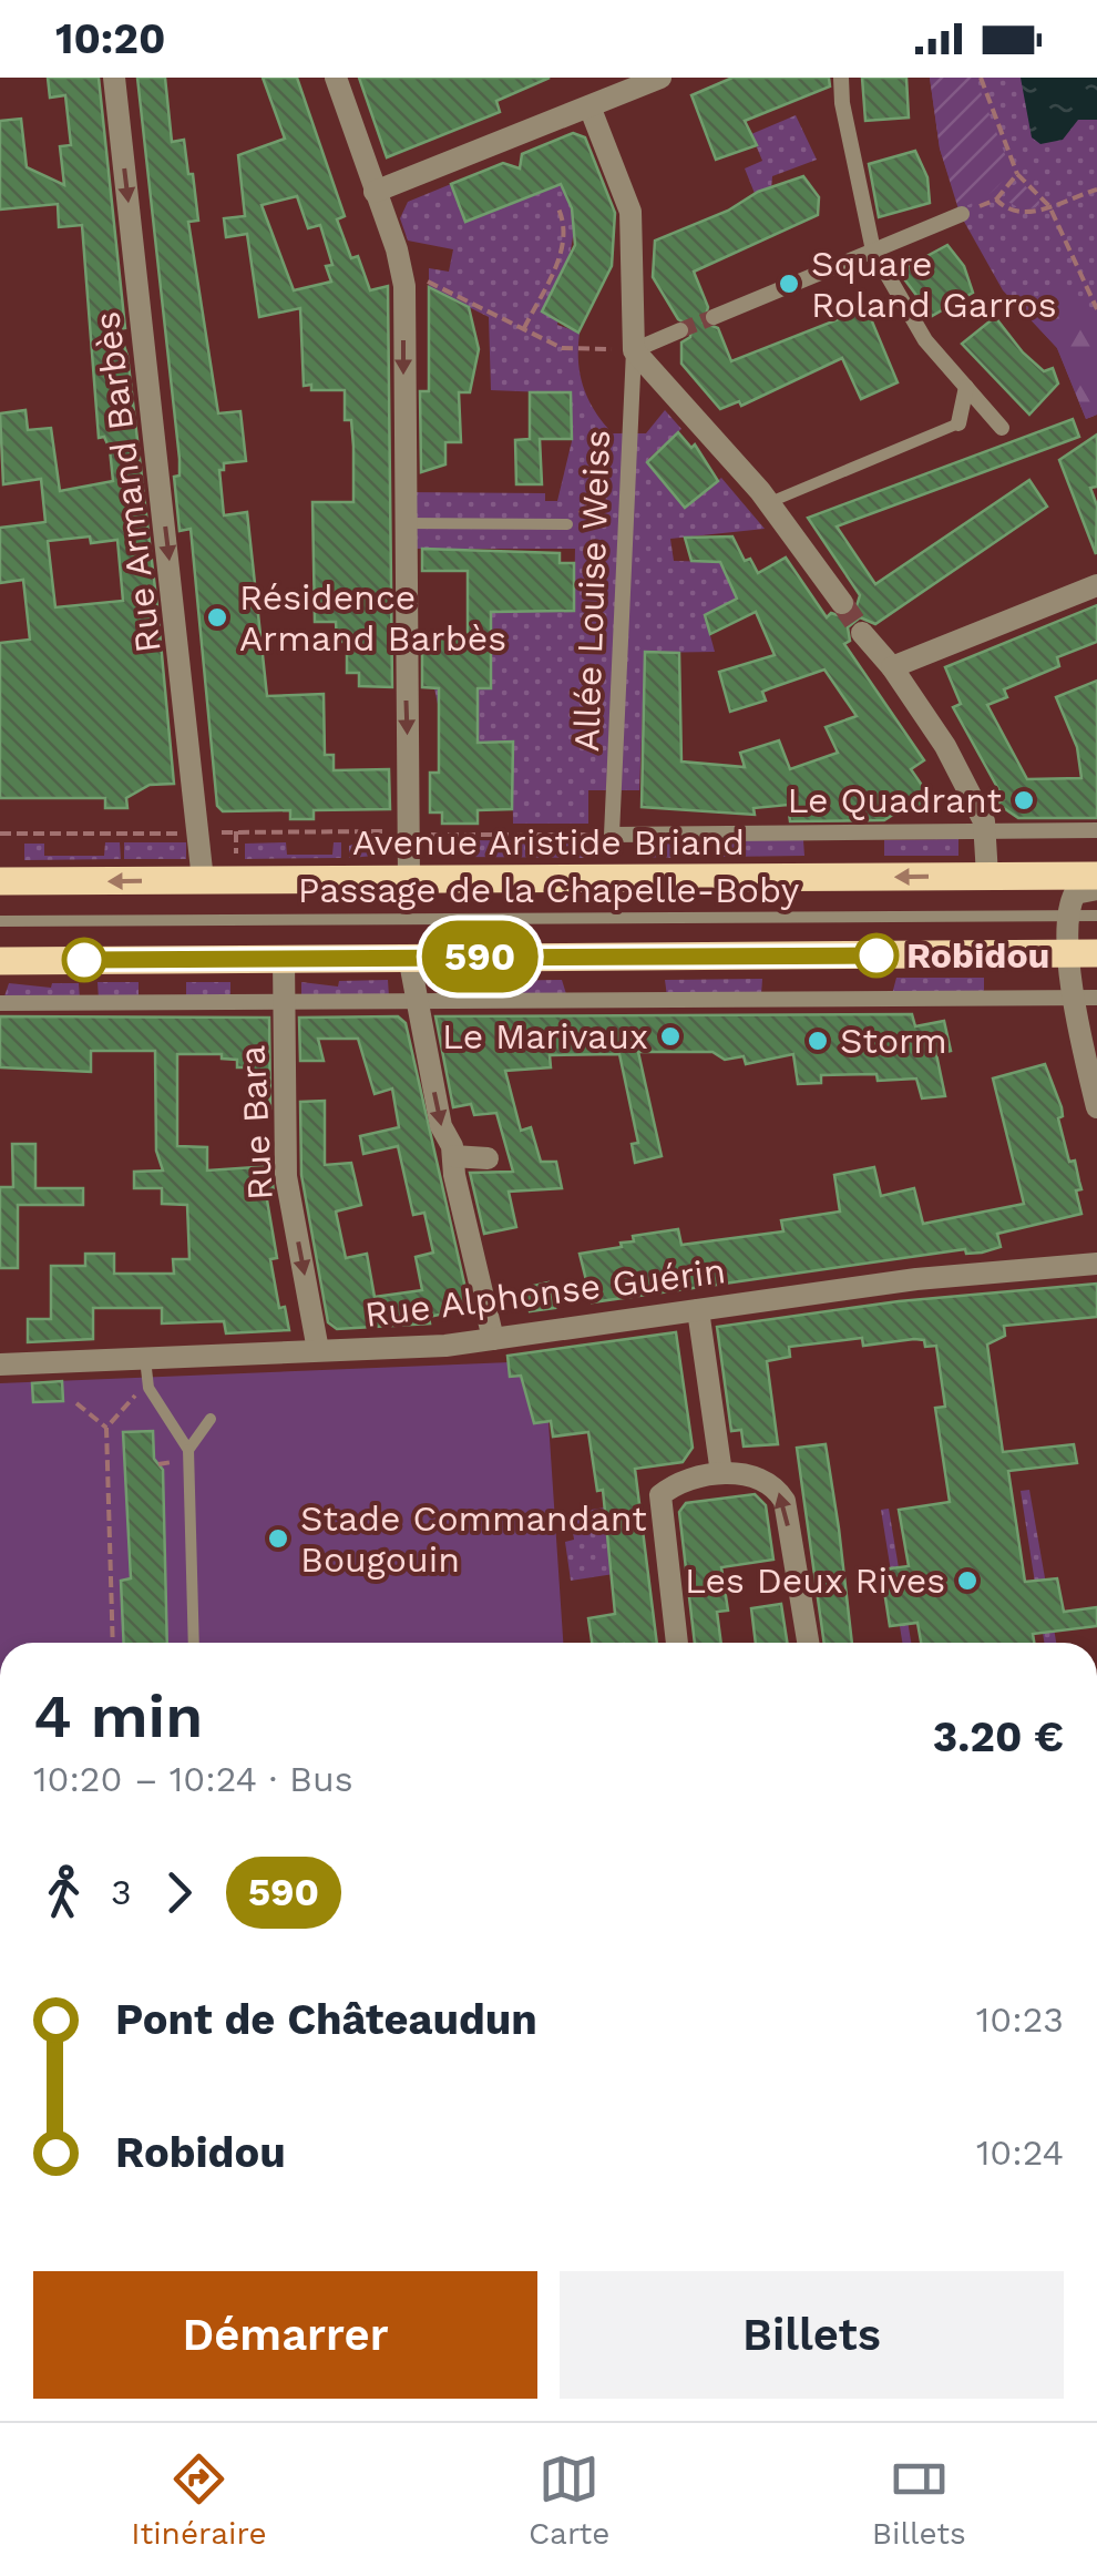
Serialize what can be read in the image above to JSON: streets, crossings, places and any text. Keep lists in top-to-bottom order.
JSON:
{
  "streets": {
    "main road": ["Avenue Aristide Briand"],
    "street": [
      "Rue Armand Barbès",
      "Allée Louise Weiss",
      "Rue Bara",
      "Rue Alphonse Guérin"
    ],
    "lane": ["Passage de la Chapelle-Boby"]
  },
  "crossings": [
    ["Rue Armand Barbès", "Avenue Aristide Briand"],
    ["Allée Louise Weiss", "Avenue Aristide Briand"],
    ["Rue Bara", "Rue Alphonse Guérin"]
  ],
  "one_way": ["Rue Armand Barbès"],
  "places": [
    "Square Roland Garros",
    "Résidence Armand Barbès",
    "Le Quadrant",
    "Robidou",
    "Le Marivaux",
    "Storm",
    "Stade Commandant Bougouin",
    "Les Deux Rives"
  ],
  "lines": ["bus line 590"],
  "page": {
    "status": "10:20",
    "on_map": "590",
    "heading": ["4 min", "10:20 – 10:24 · Bus", "3.20 €"],
    "legs": ["3", "590"],
    "list": [
      {
        "name": "Pont de Châteaudun",
        "value": "10:23"
      },
      {
        "name": "Robidou",
        "value": "10:24"
      }
    ],
    "buttons": ["Démarrer", "Billets"],
    "tabs": ["Itinéraire", "Carte", "Billets"]
  }
}
